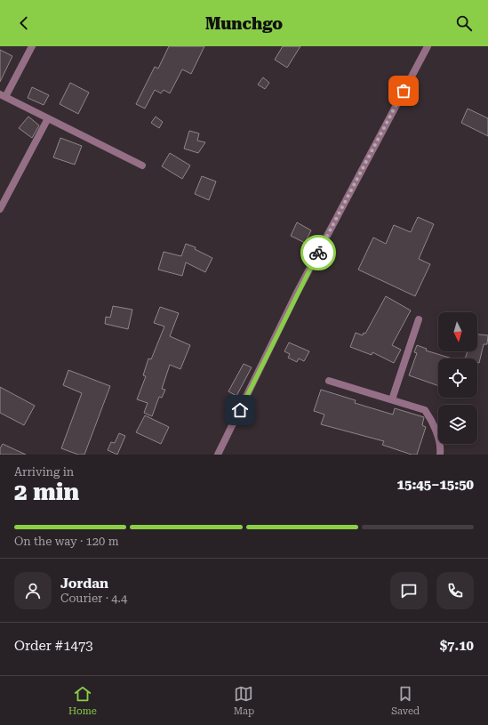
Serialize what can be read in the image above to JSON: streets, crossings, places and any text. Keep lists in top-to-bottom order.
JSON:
{
  "north": "bottom",
  "page": {
    "header": "Munchgo",
    "heading": ["2 min", "Arriving in", "15:45–15:50"],
    "panel": [
      "Jordan",
      "Courier · 4.4",
      "Order #1473",
      "$7.10"
    ],
    "bar": "On the way · 120 m",
    "tabs": ["Home", "Map", "Saved"]
  }
}
